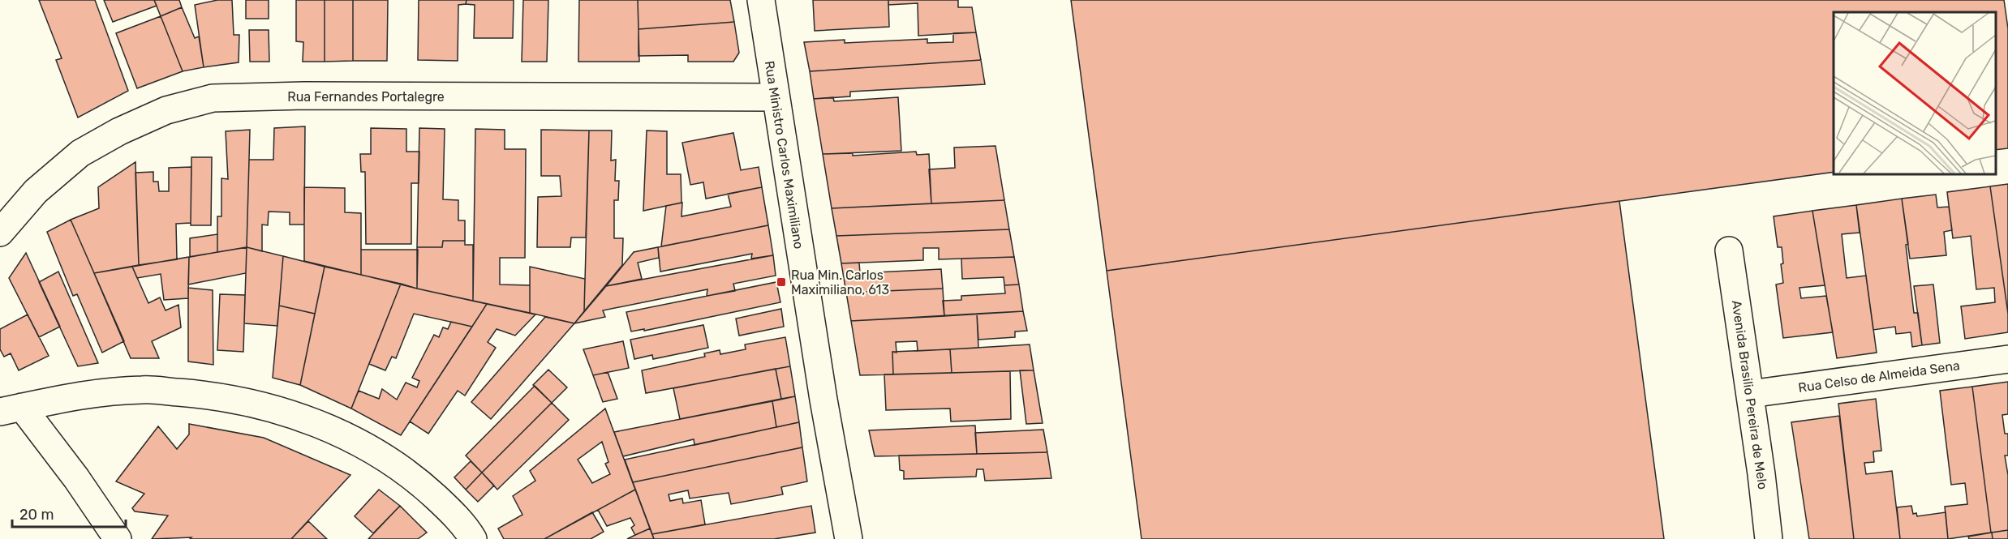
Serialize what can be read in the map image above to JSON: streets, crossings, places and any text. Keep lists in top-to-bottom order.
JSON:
{
  "streets": {
    "street": [
      "Rua Fernandes Portalegre",
      "Rua Ministro Carlos Maximiliano",
      "Rua Celso de Almeida Sena",
      "Avenida Brasilio Pereira de Melo"
    ]
  },
  "crossings": [
    ["Rua Fernandes Portalegre", "Rua Ministro Carlos Maximiliano"],
    ["Rua Celso de Almeida Sena", "Avenida Brasilio Pereira de Melo"]
  ],
  "places": {
    "transit": ["Rua Min. Carlos Maximiliano, 613"]
  },
  "scale_bar": "20 m"
}
